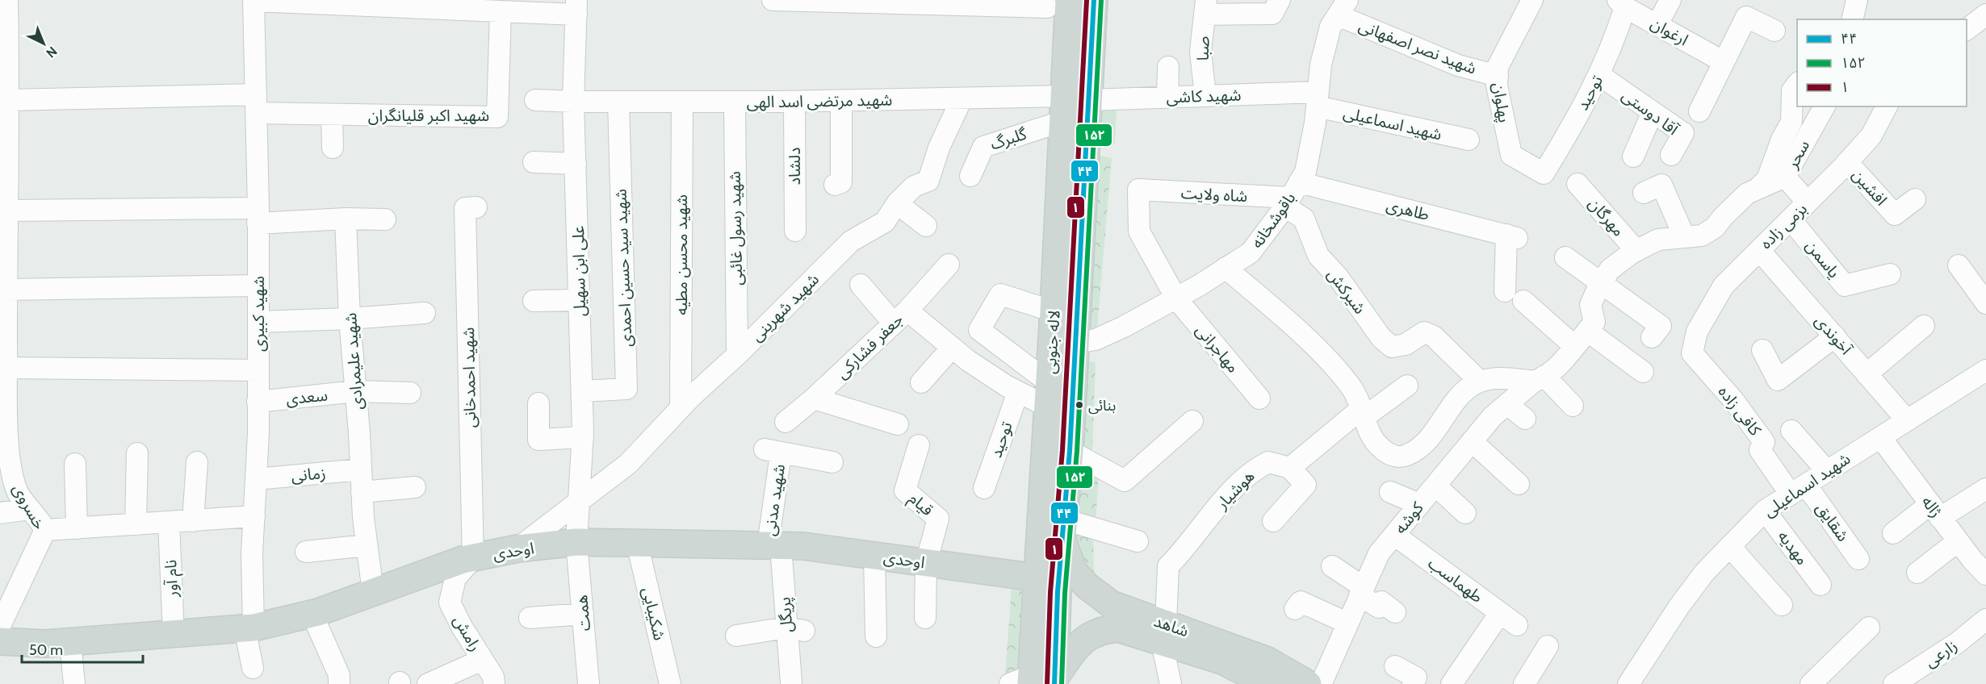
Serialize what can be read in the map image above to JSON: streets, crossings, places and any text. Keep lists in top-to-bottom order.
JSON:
{
  "streets": {
    "main road": ["لاله جنوبی", "اوحدی", "شاهد"],
    "street": [
      "ارغوان",
      "شهید نصر اصفهانی",
      "صبا",
      "توحید",
      "شهید کاشی",
      "شهید مرتضی اسد الهی",
      "پهلوان",
      "آقا دوستی",
      "شهید اکبر قلیانگران",
      "شهید اسماعیلی",
      "گلبرگ",
      "سحر",
      "دلشاد",
      "افشین",
      "شاه ولایت",
      "طاهری",
      "مهرگان",
      "باقوشخانه",
      "بزمی زاده",
      "شهید رسول غائبی",
      "شهید محسن مطیه",
      "یاسمن",
      "شهید سید حسین احمدی",
      "علی ابن سهیل",
      "شیرکش",
      "شهید شهرینی",
      "شهید کبیری",
      "آخوندی",
      "جعفر فشارکی",
      "مهاجرانی",
      "شهید علیمرادی",
      "شهید احمدخانی",
      "سعدی",
      "کافی زاده",
      "زمانی",
      "هوشیار",
      "شهید مدنی",
      "قیام",
      "خسروی",
      "ژاله",
      "کوشه",
      "شقایق",
      "مهدیه",
      "نام آور",
      "طهماسب",
      "همت",
      "شکیبایی",
      "پریگل",
      "رامش",
      "زارعی"
    ]
  },
  "crossings": [
    ["ارغوان", "توحید"],
    ["شهید نصر اصفهانی", "پهلوان"],
    ["شهید نصر اصفهانی", "باقوشخانه"],
    ["صبا", "شهید کاشی"],
    ["توحید", "پهلوان"],
    ["توحید", "آقا دوستی"],
    ["توحید", "جعفر فشارکی"],
    ["شهید کاشی", "شهید مرتضی اسد الهی"],
    ["شهید کاشی", "شهید اسماعیلی"],
    ["شهید کاشی", "گلبرگ"],
    ["شهید کاشی", "باقوشخانه"],
    ["شهید کاشی", "لاله جنوبی"],
    ["شهید مرتضی اسد الهی", "گلبرگ"],
    ["شهید مرتضی اسد الهی", "دلشاد"],
    ["شهید مرتضی اسد الهی", "شهید رسول غائبی"],
    ["شهید مرتضی اسد الهی", "شهید محسن مطیه"],
    ["شهید مرتضی اسد الهی", "شهید سید حسین احمدی"],
    ["شهید مرتضی اسد الهی", "علی ابن سهیل"],
    ["شهید مرتضی اسد الهی", "شهید شهرینی"],
    ["شهید مرتضی اسد الهی", "لاله جنوبی"],
    ["شهید اکبر قلیانگران", "شهید کبیری"],
    ["شهید اکبر قلیانگران", "خسروی"],
    ["شهید اسماعیلی", "باقوشخانه"],
    ["شهید اسماعیلی", "آخوندی"],
    ["شهید اسماعیلی", "کافی زاده"],
    ["شهید اسماعیلی", "ژاله"],
    ["شهید اسماعیلی", "شقایق"],
    ["شهید اسماعیلی", "مهدیه"],
    ["گلبرگ", "لاله جنوبی"],
    ["افشین", "بزمی زاده"],
    ["شاه ولایت", "طاهری"],
    ["شاه ولایت", "باقوشخانه"],
    ["شاه ولایت", "شیرکش"],
    ["شاه ولایت", "مهاجرانی"],
    ["طاهری", "باقوشخانه"],
    ["طاهری", "شیرکش"],
    ["طاهری", "کوشه"],
    ["باقوشخانه", "شیرکش"],
    ["باقوشخانه", "لاله جنوبی"],
    ["باقوشخانه", "مهاجرانی"],
    ["بزمی زاده", "یاسمن"],
    ["بزمی زاده", "آخوندی"],
    ["بزمی زاده", "کافی زاده"],
    ["شهید رسول غائبی", "شهید شهرینی"],
    ["شهید محسن مطیه", "شهید شهرینی"],
    ["شهید سید حسین احمدی", "علی ابن سهیل"],
    ["علی ابن سهیل", "شهید شهرینی"],
    ["علی ابن سهیل", "اوحدی"],
    ["علی ابن سهیل", "همت"],
    ["شهید شهرینی", "اوحدی"],
    ["شهید کبیری", "سعدی"],
    ["شهید کبیری", "زمانی"],
    ["شهید کبیری", "اوحدی"],
    ["لاله جنوبی", "جعفر فشارکی"],
    ["لاله جنوبی", "اوحدی"],
    ["لاله جنوبی", "شاهد"],
    ["شهید علیمرادی", "سعدی"],
    ["شهید علیمرادی", "زمانی"],
    ["شهید علیمرادی", "اوحدی"],
    ["شهید احمدخانی", "اوحدی"],
    ["شهید احمدخانی", "رامش"],
    ["کافی زاده", "شقایق"],
    ["هوشیار", "شاهد"],
    ["شهید مدنی", "اوحدی"],
    ["شهید مدنی", "پریگل"],
    ["قیام", "اوحدی"],
    ["کوشه", "طهماسب"],
    ["کوشه", "شاهد"],
    ["اوحدی", "نام آور"],
    ["اوحدی", "همت"],
    ["اوحدی", "شکیبایی"],
    ["اوحدی", "پریگل"],
    ["اوحدی", "رامش"]
  ],
  "places": ["بنائی"],
  "lines": ["transit line ۴۴", "transit line ۱۵۲", "transit line ۱"],
  "legend": ["۴۴", "۱۵۲", "۱"],
  "scale_bar": "50 m",
  "north": "bottom right"
}
